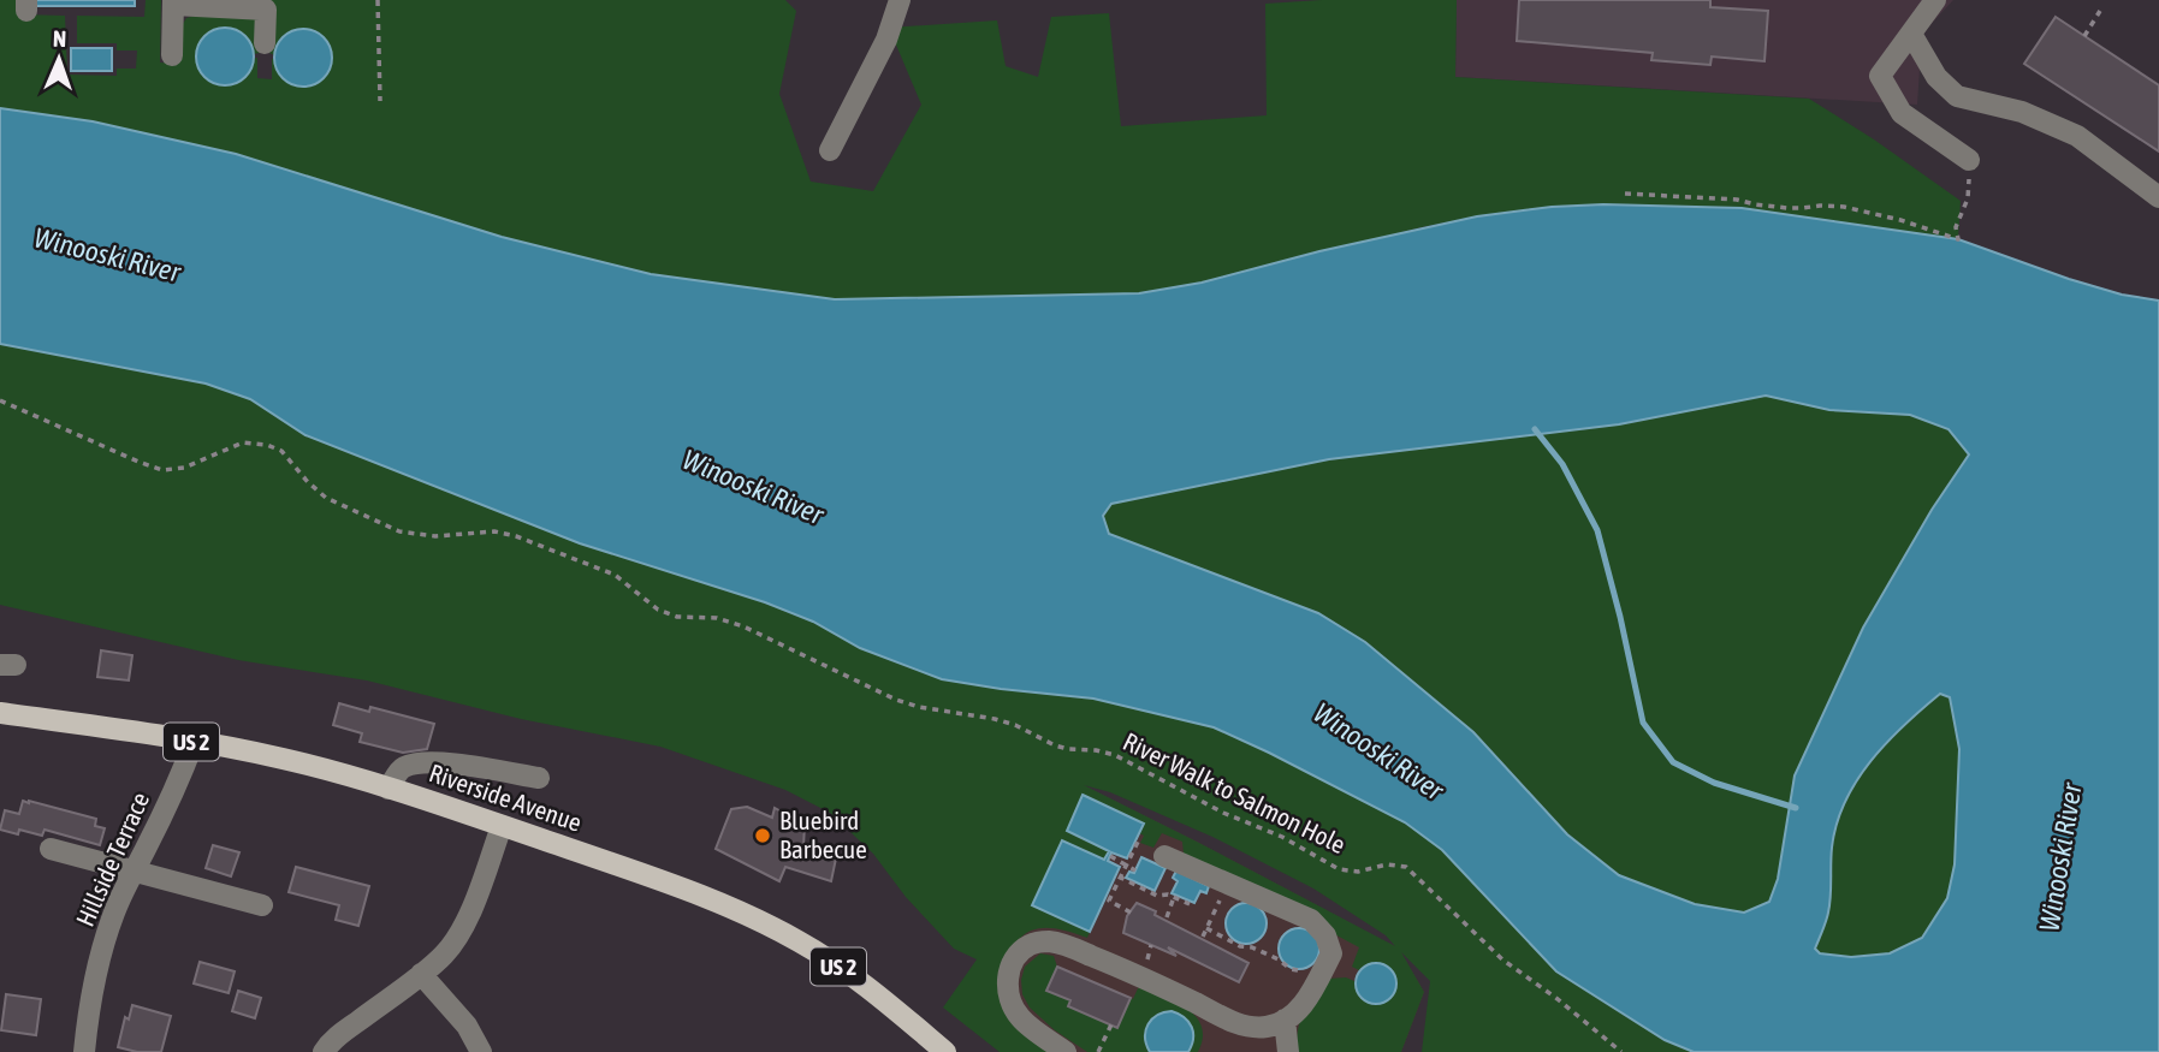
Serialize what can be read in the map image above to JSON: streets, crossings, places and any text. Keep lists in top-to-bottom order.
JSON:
{
  "streets": {
    "main road": ["US 2", "Riverside Avenue"],
    "street": ["Hillside Terrace"],
    "path": ["River Walk to Salmon Hole"]
  },
  "crossings": [
    ["Riverside Avenue", "Hillside Terrace"]
  ],
  "water": ["Winooski River"],
  "places": ["Bluebird Barbecue"],
  "north": "top"
}
